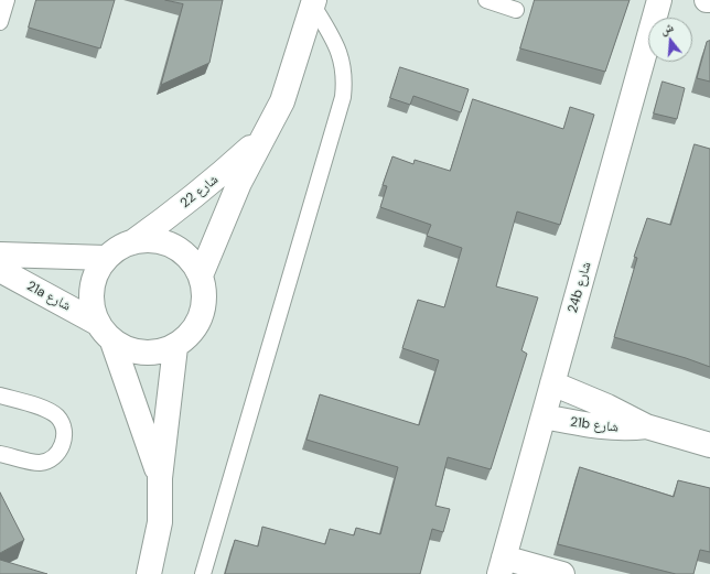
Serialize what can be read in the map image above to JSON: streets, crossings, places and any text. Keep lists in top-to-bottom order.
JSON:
{
  "streets": {
    "street": [
      "شارع 22",
      "24b شارع",
      "21a شارع",
      "21b شارع"
    ]
  },
  "crossings": [
    ["شارع 22", "21a شارع"],
    ["24b شارع", "21b شارع"]
  ],
  "north": "top"
}
